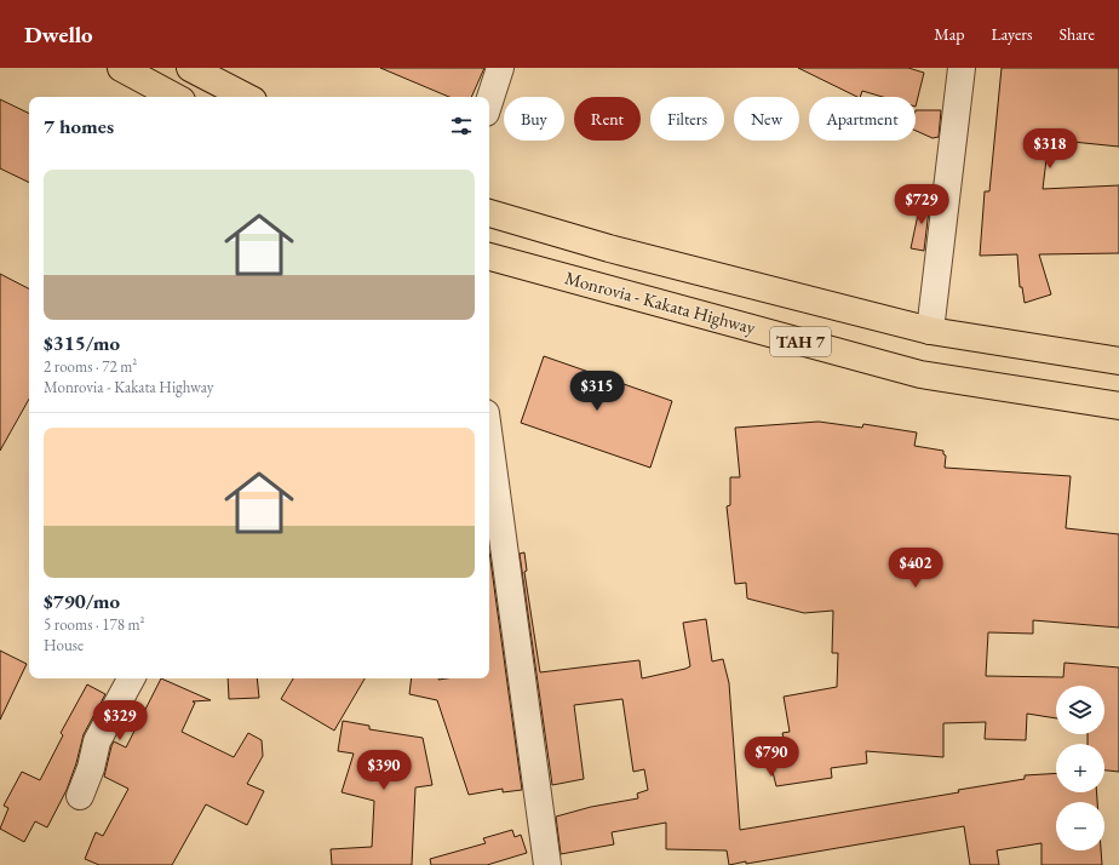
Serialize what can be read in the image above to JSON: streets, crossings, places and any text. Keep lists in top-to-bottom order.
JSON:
{
  "streets": {
    "highway": ["Monrovia - Kakata Highway", "TAH 7"]
  },
  "page": {
    "header": "Dwello",
    "nav": ["Map", "Layers", "Share"],
    "chip": [
      "Buy",
      "Rent",
      "Filters",
      "New",
      "Apartment"
    ],
    "heading": "7 homes",
    "price": [
      "$318",
      "$729",
      "$315",
      "$402",
      "$329",
      "$790",
      "$390"
    ],
    "list": [
      {
        "name": "$315/mo",
        "note": "2 rooms · 72 m² · Monrovia - Kakata Highway"
      },
      {
        "name": "$790/mo",
        "note": "5 rooms · 178 m² · House"
      }
    ],
    "map_buttons": ["+", "−"]
  }
}
